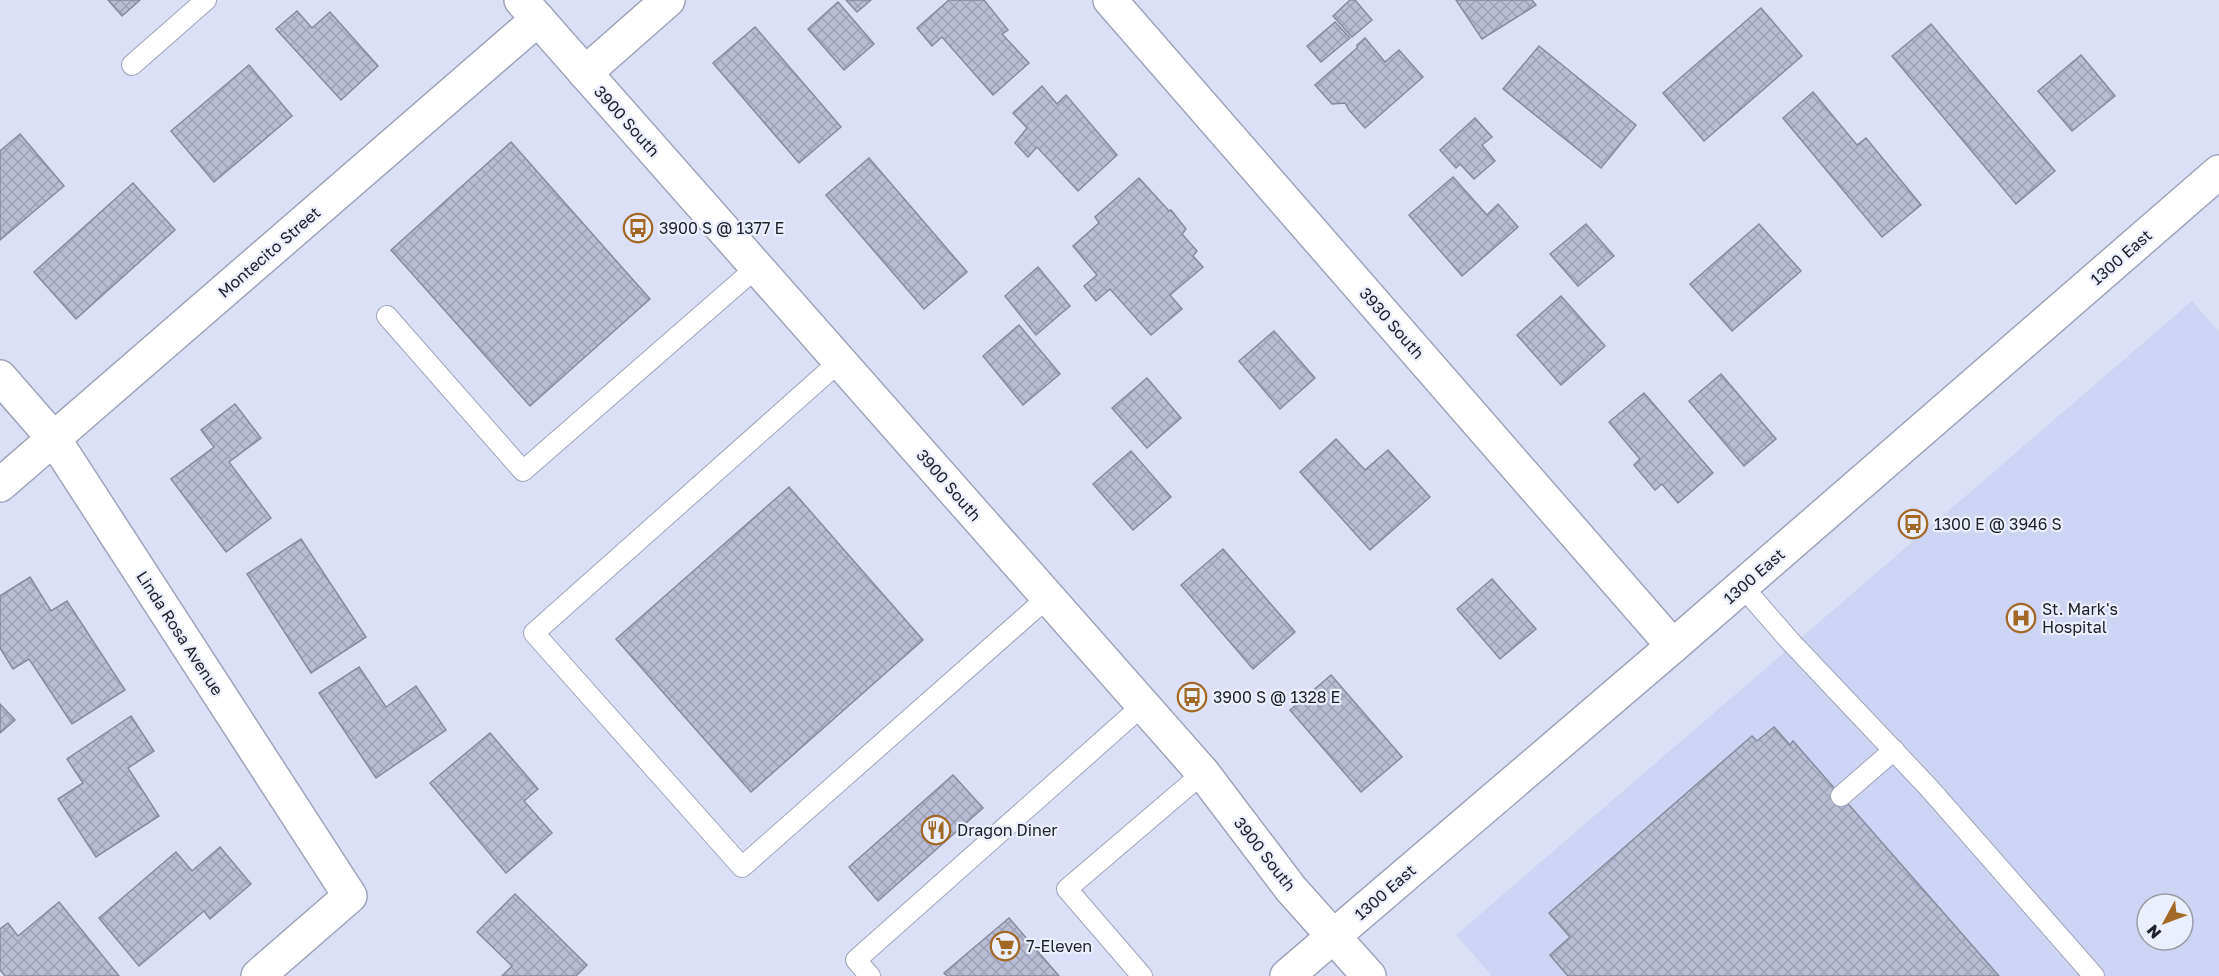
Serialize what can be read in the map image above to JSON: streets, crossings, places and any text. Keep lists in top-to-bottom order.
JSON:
{
  "streets": {
    "main road": [
      "3900 South",
      "Montecito Street",
      "1300 East",
      "3930 South",
      "Linda Rosa Avenue"
    ]
  },
  "crossings": [
    ["3900 South", "Montecito Street"],
    ["3900 South", "1300 East"],
    ["Montecito Street", "Linda Rosa Avenue"],
    ["1300 East", "3930 South"]
  ],
  "places": {
    "bus stop": ["3900 S @ 1377 E", "1300 E @ 3946 S", "3900 S @ 1328 E"],
    "hospital": ["St. Mark's Hospital"],
    "restaurant": ["Dragon Diner"],
    "supermarket": ["7-Eleven"]
  },
  "north": "bottom left"
}
